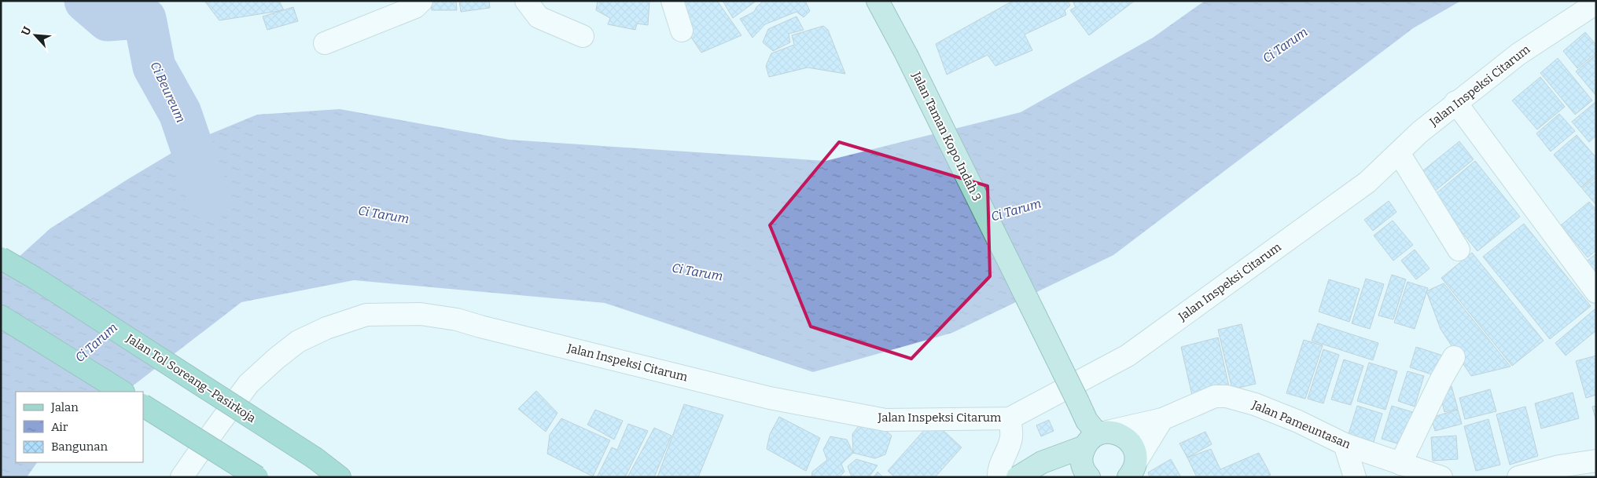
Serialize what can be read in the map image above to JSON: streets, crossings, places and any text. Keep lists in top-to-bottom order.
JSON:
{
  "streets": {
    "highway": ["Jalan Tol Soreang–Pasirkoja"],
    "main road": ["Jalan Taman Kopo Indah 3"],
    "street": ["Jalan Inspeksi Citarum", "Jalan Pameuntasan"]
  },
  "crossings": [
    ["Jalan Taman Kopo Indah 3", "Jalan Pameuntasan"]
  ],
  "water": ["Ci Tarum", "Ci Beureum"],
  "legend": ["Jalan", "Air", "Bangunan"],
  "north": "top left"
}
